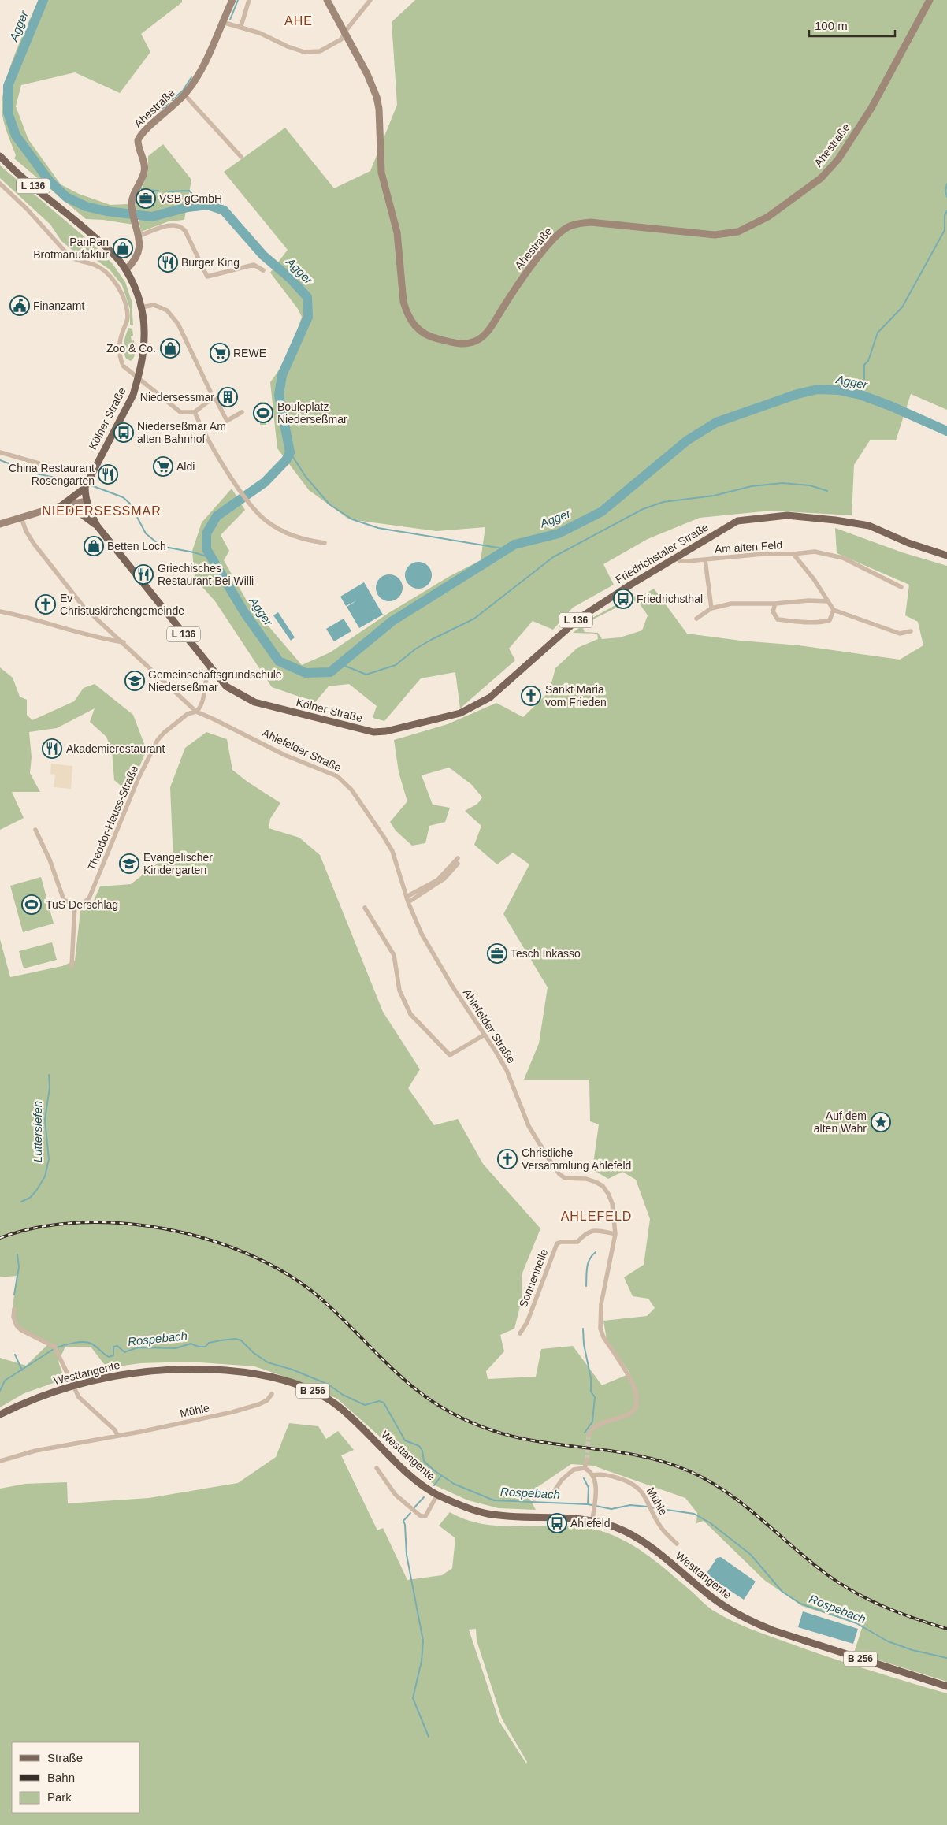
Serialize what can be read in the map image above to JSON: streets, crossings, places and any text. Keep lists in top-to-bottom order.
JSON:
{
  "streets": {
    "main road": [
      "Ahestraße",
      "L 136",
      "Kölner Straße",
      "Friedrichstaler Straße",
      "Westtangente",
      "B 256"
    ],
    "street": [
      "Am alten Feld",
      "Ahlefelder Straße",
      "Theodor-Heuss-Straße",
      "Sonnenhelle",
      "Mühle"
    ]
  },
  "crossings": [
    ["Ahestraße", "Kölner Straße"],
    ["Kölner Straße", "Friedrichstaler Straße"],
    ["Am alten Feld", "Friedrichstaler Straße"],
    ["Ahlefelder Straße", "Theodor-Heuss-Straße"],
    ["Ahlefelder Straße", "Sonnenhelle"]
  ],
  "districts": ["AHE", "NIEDERSESSMAR", "AHLEFELD"],
  "water": ["Agger", "Luttersiefen", "Rospebach"],
  "places": {
    "office": ["VSB gGmbH", "Tesch Inkasso"],
    "shop": ["PanPan Brotmanufaktur", "Zoo & Co.", "Betten Loch"],
    "restaurant": [
      "Burger King",
      "China Restaurant Rosengarten",
      "Griechisches Restaurant Bei Willi",
      "Akademierestaurant"
    ],
    "public building": ["Finanzamt"],
    "supermarket": ["REWE", "Aldi"],
    "building": ["Niedersessmar"],
    "sports": ["Bouleplatz Niederseßmar", "TuS Derschlag"],
    "bus stop": ["Niederseßmar Am alten Bahnhof", "Friedrichsthal", "Ahlefeld"],
    "church": ["Ev Christuskirchengemeinde", "Sankt Maria vom Frieden", "Christliche Versammlung Ahlefeld"],
    "school or university": ["Gemeinschaftsgrundschule Niederseßmar", "Evangelischer Kindergarten"],
    "place": ["Auf dem alten Wahr"]
  },
  "legend": ["Straße", "Bahn", "Park"],
  "scale_bar": "100 m"
}
